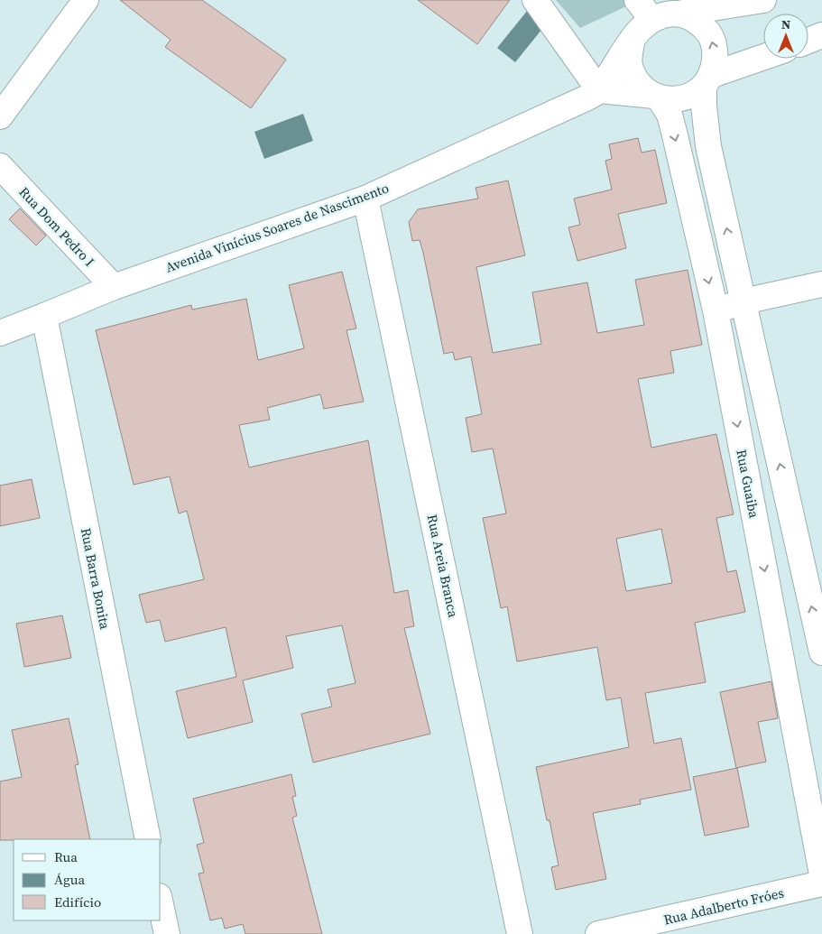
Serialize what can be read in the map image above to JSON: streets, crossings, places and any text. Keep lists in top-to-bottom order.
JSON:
{
  "streets": {
    "street": [
      "Rua Dom Pedro I",
      "Avenida Vinícius Soares de Nascimento",
      "Rua Guaiba",
      "Rua Areia Branca",
      "Rua Barra Bonita",
      "Rua Adalberto Fróes"
    ]
  },
  "crossings": [
    ["Rua Dom Pedro I", "Avenida Vinícius Soares de Nascimento"],
    ["Avenida Vinícius Soares de Nascimento", "Rua Guaiba"],
    ["Avenida Vinícius Soares de Nascimento", "Rua Areia Branca"],
    ["Avenida Vinícius Soares de Nascimento", "Rua Barra Bonita"]
  ],
  "legend": ["Rua", "Água", "Edifício"],
  "north": "top"
}
